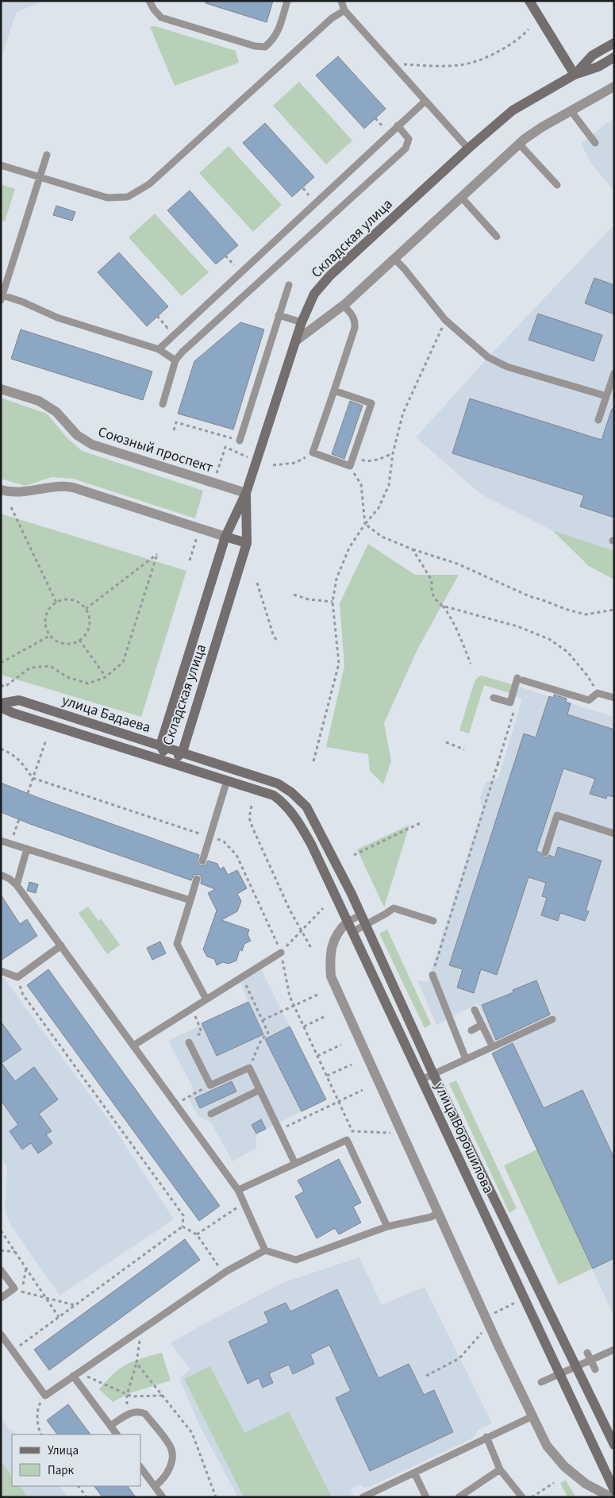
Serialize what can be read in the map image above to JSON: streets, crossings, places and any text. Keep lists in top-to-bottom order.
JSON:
{
  "streets": {
    "street": [
      "Складская улица",
      "Союзный проспект",
      "улица Бадаева",
      "улица Ворошилова"
    ]
  },
  "crossings": [
    ["Складская улица", "Союзный проспект"],
    ["Складская улица", "улица Бадаева"],
    ["улица Бадаева", "улица Ворошилова"]
  ],
  "legend": ["Улица", "Парк"]
}
